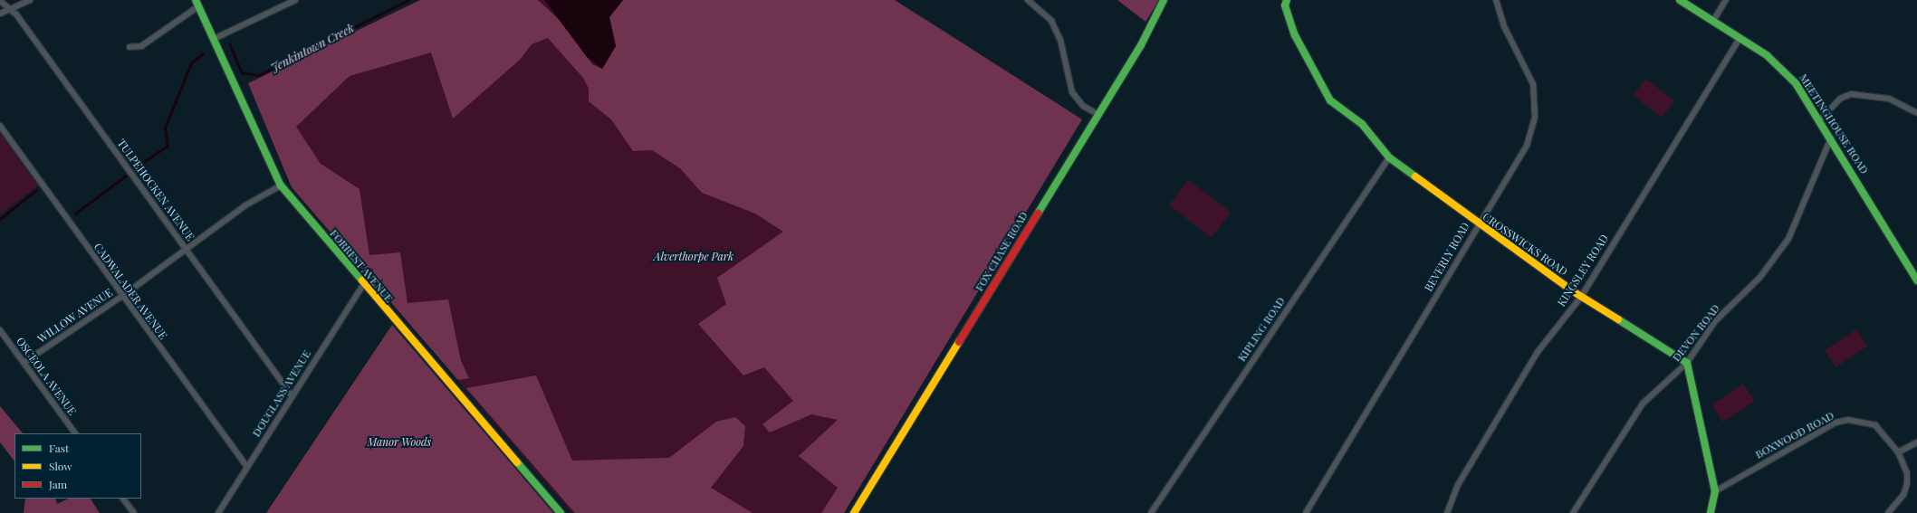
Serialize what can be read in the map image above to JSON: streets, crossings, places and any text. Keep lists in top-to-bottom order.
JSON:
{
  "streets": {
    "street": [
      "MEETINGHOUSE ROAD",
      "TULPEHOCKEN AVENUE",
      "CROSSWICKS ROAD",
      "FOX CHASE ROAD",
      "BEVERLY ROAD",
      "FORREST AVENUE",
      "KINGSLEY ROAD",
      "CADWALADER AVENUE",
      "WILLOW AVENUE",
      "KIPLING ROAD",
      "DEVON ROAD",
      "OSCEOLA AVENUE",
      "DOUGLASS AVENUE",
      "BOXWOOD ROAD"
    ]
  },
  "crossings": [
    ["MEETINGHOUSE ROAD", "KINGSLEY ROAD"],
    ["MEETINGHOUSE ROAD", "DEVON ROAD"],
    ["TULPEHOCKEN AVENUE", "WILLOW AVENUE"],
    ["TULPEHOCKEN AVENUE", "DOUGLASS AVENUE"],
    ["CROSSWICKS ROAD", "BEVERLY ROAD"],
    ["CROSSWICKS ROAD", "KINGSLEY ROAD"],
    ["CROSSWICKS ROAD", "KIPLING ROAD"],
    ["CROSSWICKS ROAD", "DEVON ROAD"],
    ["FORREST AVENUE", "WILLOW AVENUE"],
    ["FORREST AVENUE", "DOUGLASS AVENUE"],
    ["CADWALADER AVENUE", "WILLOW AVENUE"],
    ["CADWALADER AVENUE", "DOUGLASS AVENUE"],
    ["WILLOW AVENUE", "OSCEOLA AVENUE"]
  ],
  "water": ["Jenkintown Creek"],
  "parks": ["Alverthorpe Park", "Manor Woods"],
  "legend": ["Fast", "Slow", "Jam"]
}
